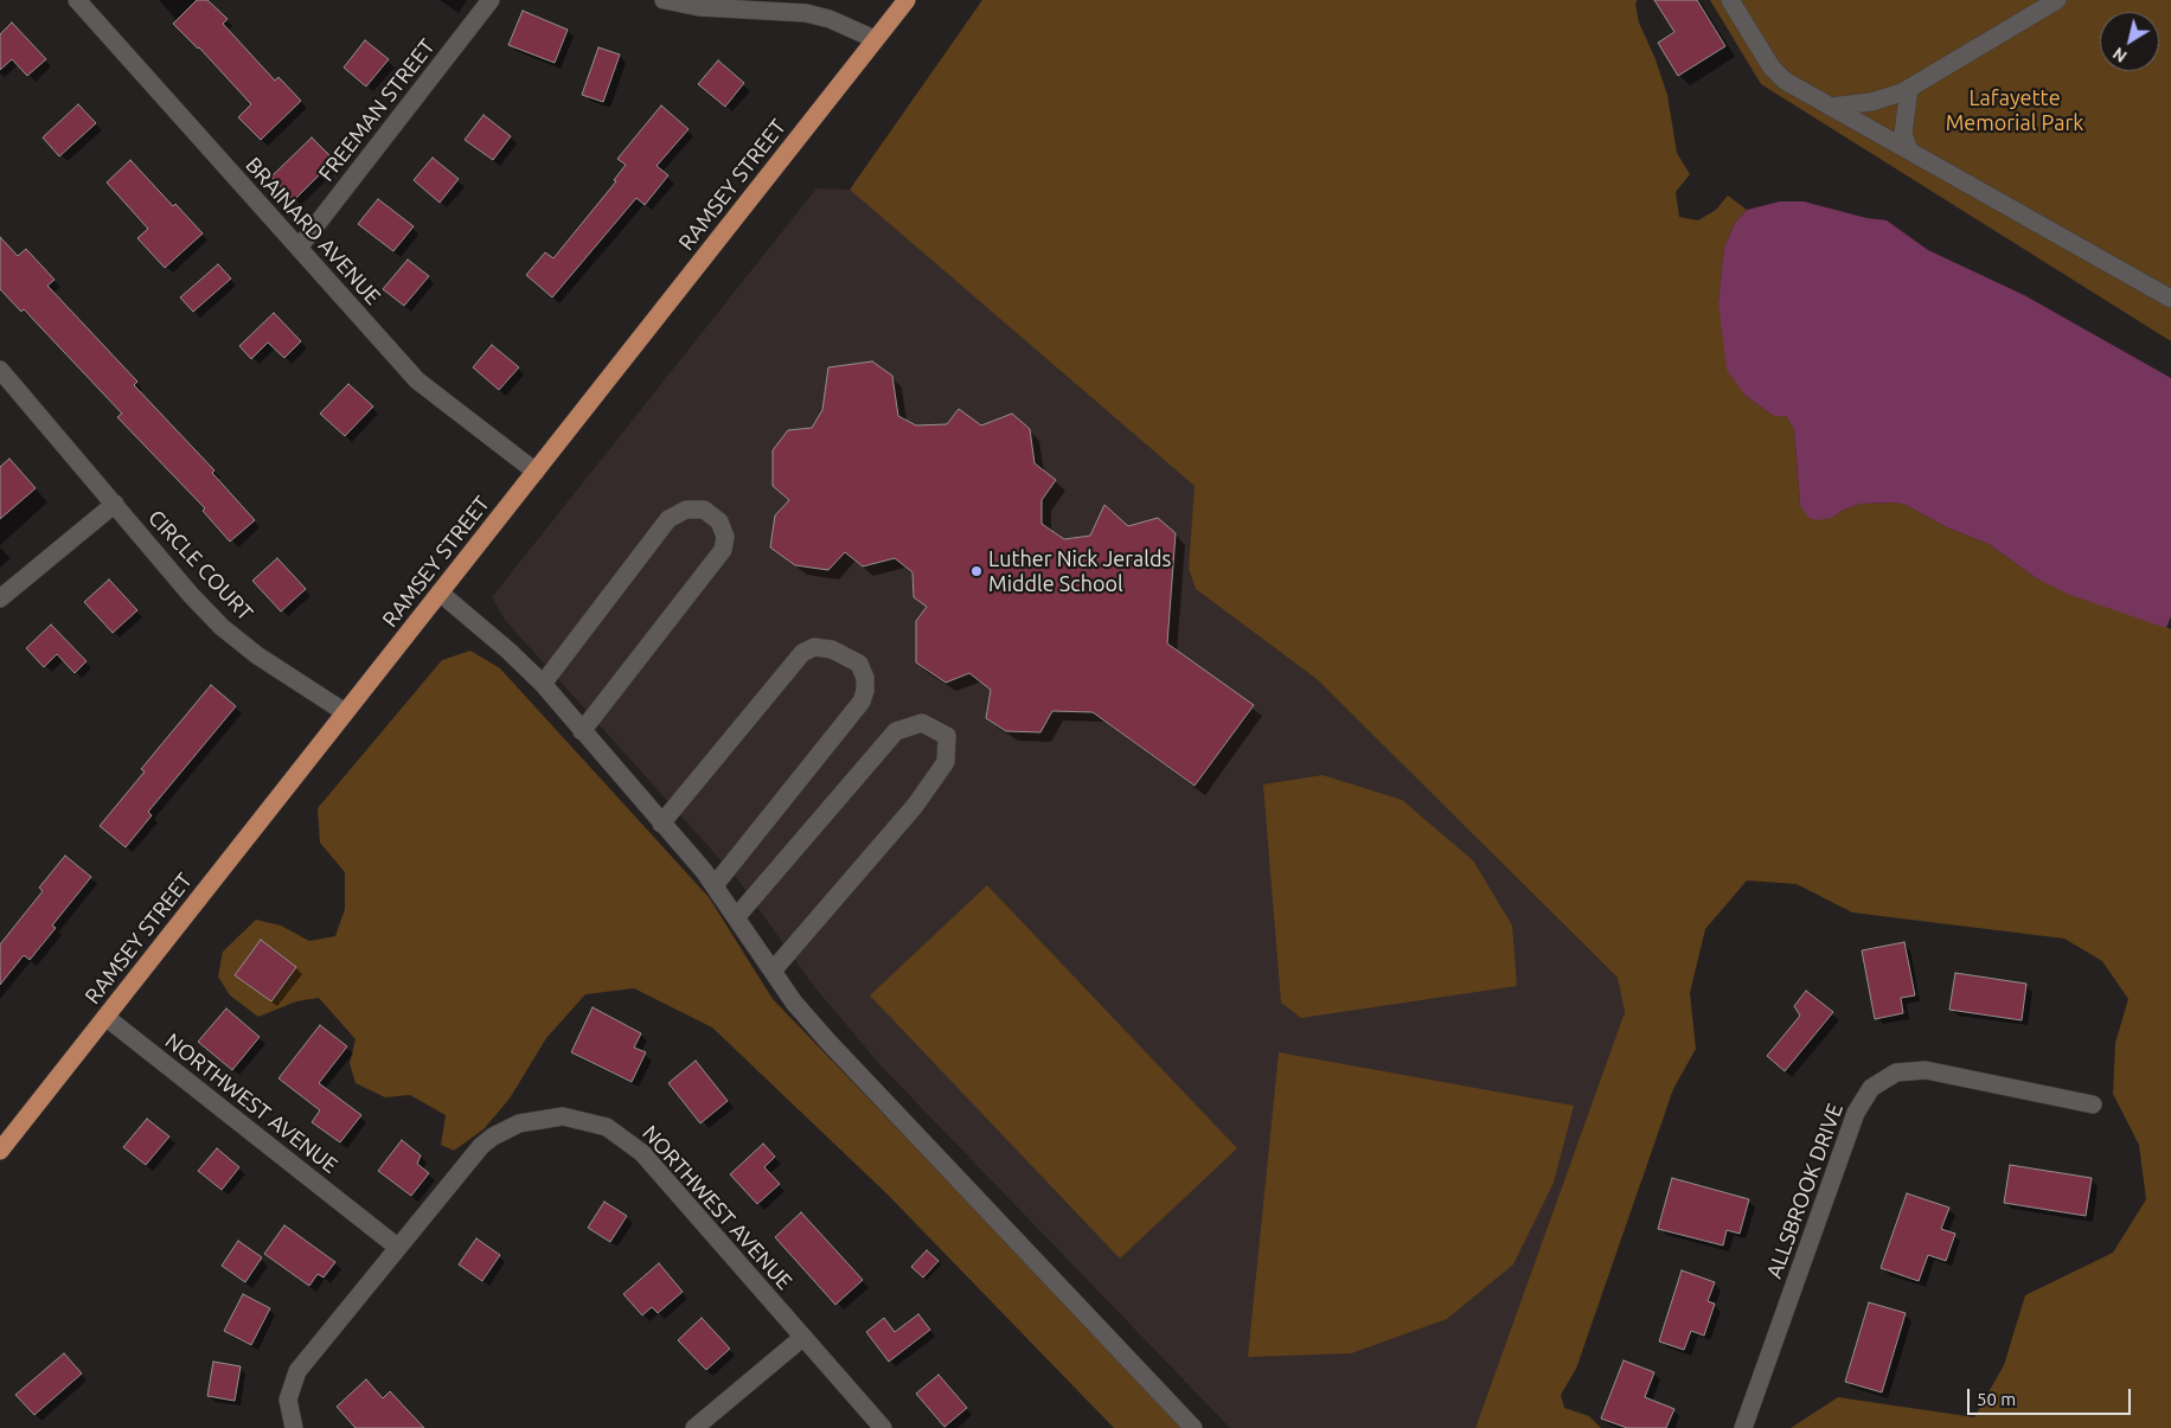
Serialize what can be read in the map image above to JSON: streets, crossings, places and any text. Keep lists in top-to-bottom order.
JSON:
{
  "streets": {
    "main road": ["RAMSEY STREET"],
    "street": [
      "FREEMAN STREET",
      "BRAINARD AVENUE",
      "CIRCLE COURT",
      "NORTHWEST AVENUE",
      "ALLSBROOK DRIVE"
    ]
  },
  "crossings": [
    ["FREEMAN STREET", "BRAINARD AVENUE"],
    ["RAMSEY STREET", "BRAINARD AVENUE"],
    ["RAMSEY STREET", "CIRCLE COURT"],
    ["RAMSEY STREET", "NORTHWEST AVENUE"]
  ],
  "parks": ["Lafayette Memorial Park"],
  "places": ["Luther Nick Jeralds Middle School"],
  "scale_bar": "50 m",
  "north": "bottom left"
}
